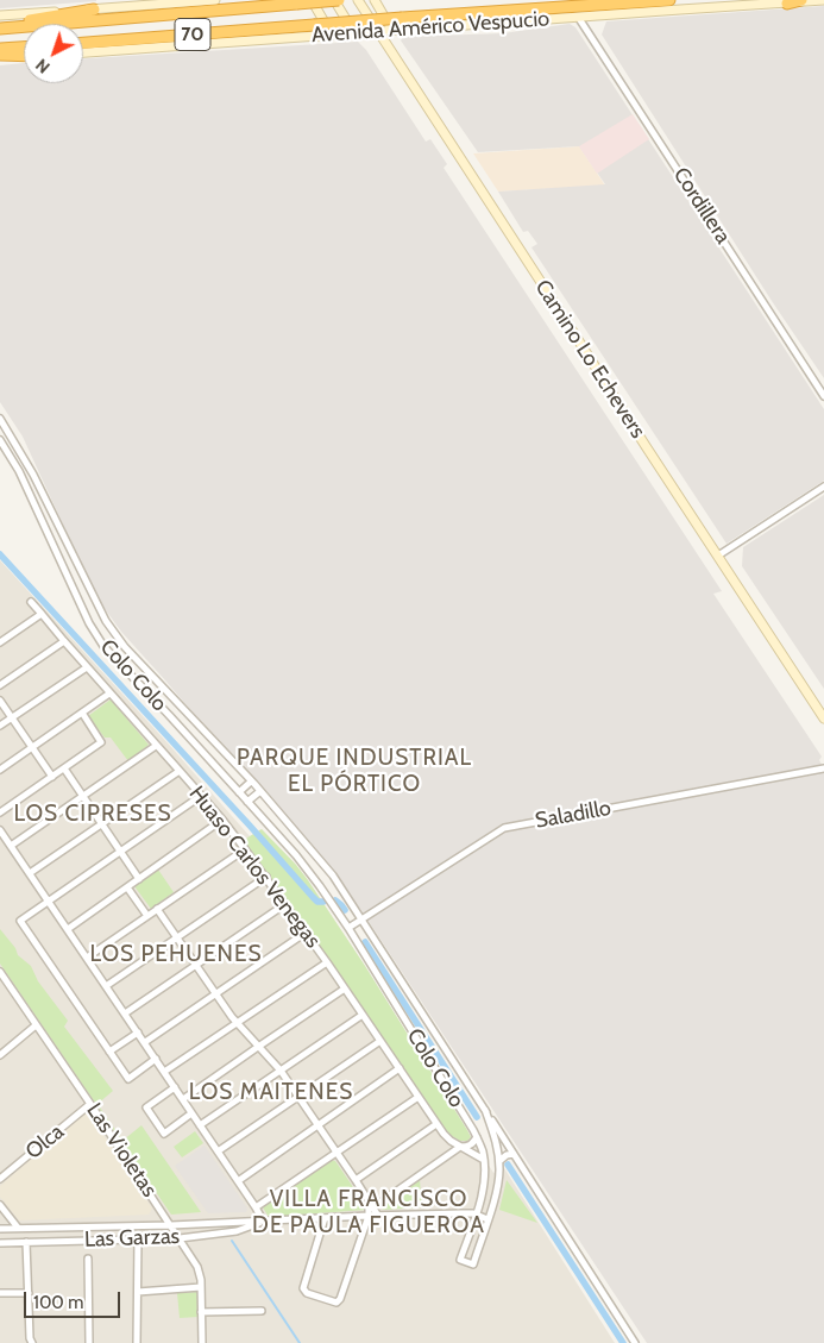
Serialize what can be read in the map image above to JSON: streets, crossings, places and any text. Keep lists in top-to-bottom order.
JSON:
{
  "streets": {
    "highway": ["70"],
    "main road": ["Avenida Américo Vespucio", "Camino Lo Echevers"],
    "street": [
      "Cordillera",
      "Colo Colo",
      "Saladillo",
      "Huaso Carlos Venegas",
      "Olca",
      "Las Violetas",
      "Las Garzas"
    ]
  },
  "crossings": [
    ["Avenida Américo Vespucio", "Cordillera"],
    ["Avenida Américo Vespucio", "Camino Lo Echevers"],
    ["Colo Colo", "Saladillo"],
    ["Colo Colo", "Huaso Carlos Venegas"],
    ["Colo Colo", "Las Garzas"],
    ["Olca", "Las Violetas"],
    ["Las Violetas", "Las Garzas"]
  ],
  "districts": [
    "PARQUE INDUSTRIAL EL PÓRTICO",
    "LOS CIPRESES",
    "LOS PEHUENES",
    "LOS MAITENES",
    "VILLA FRANCISCO DE PAULA FIGUEROA"
  ],
  "scale_bar": "100 m",
  "north": "bottom left"
}
